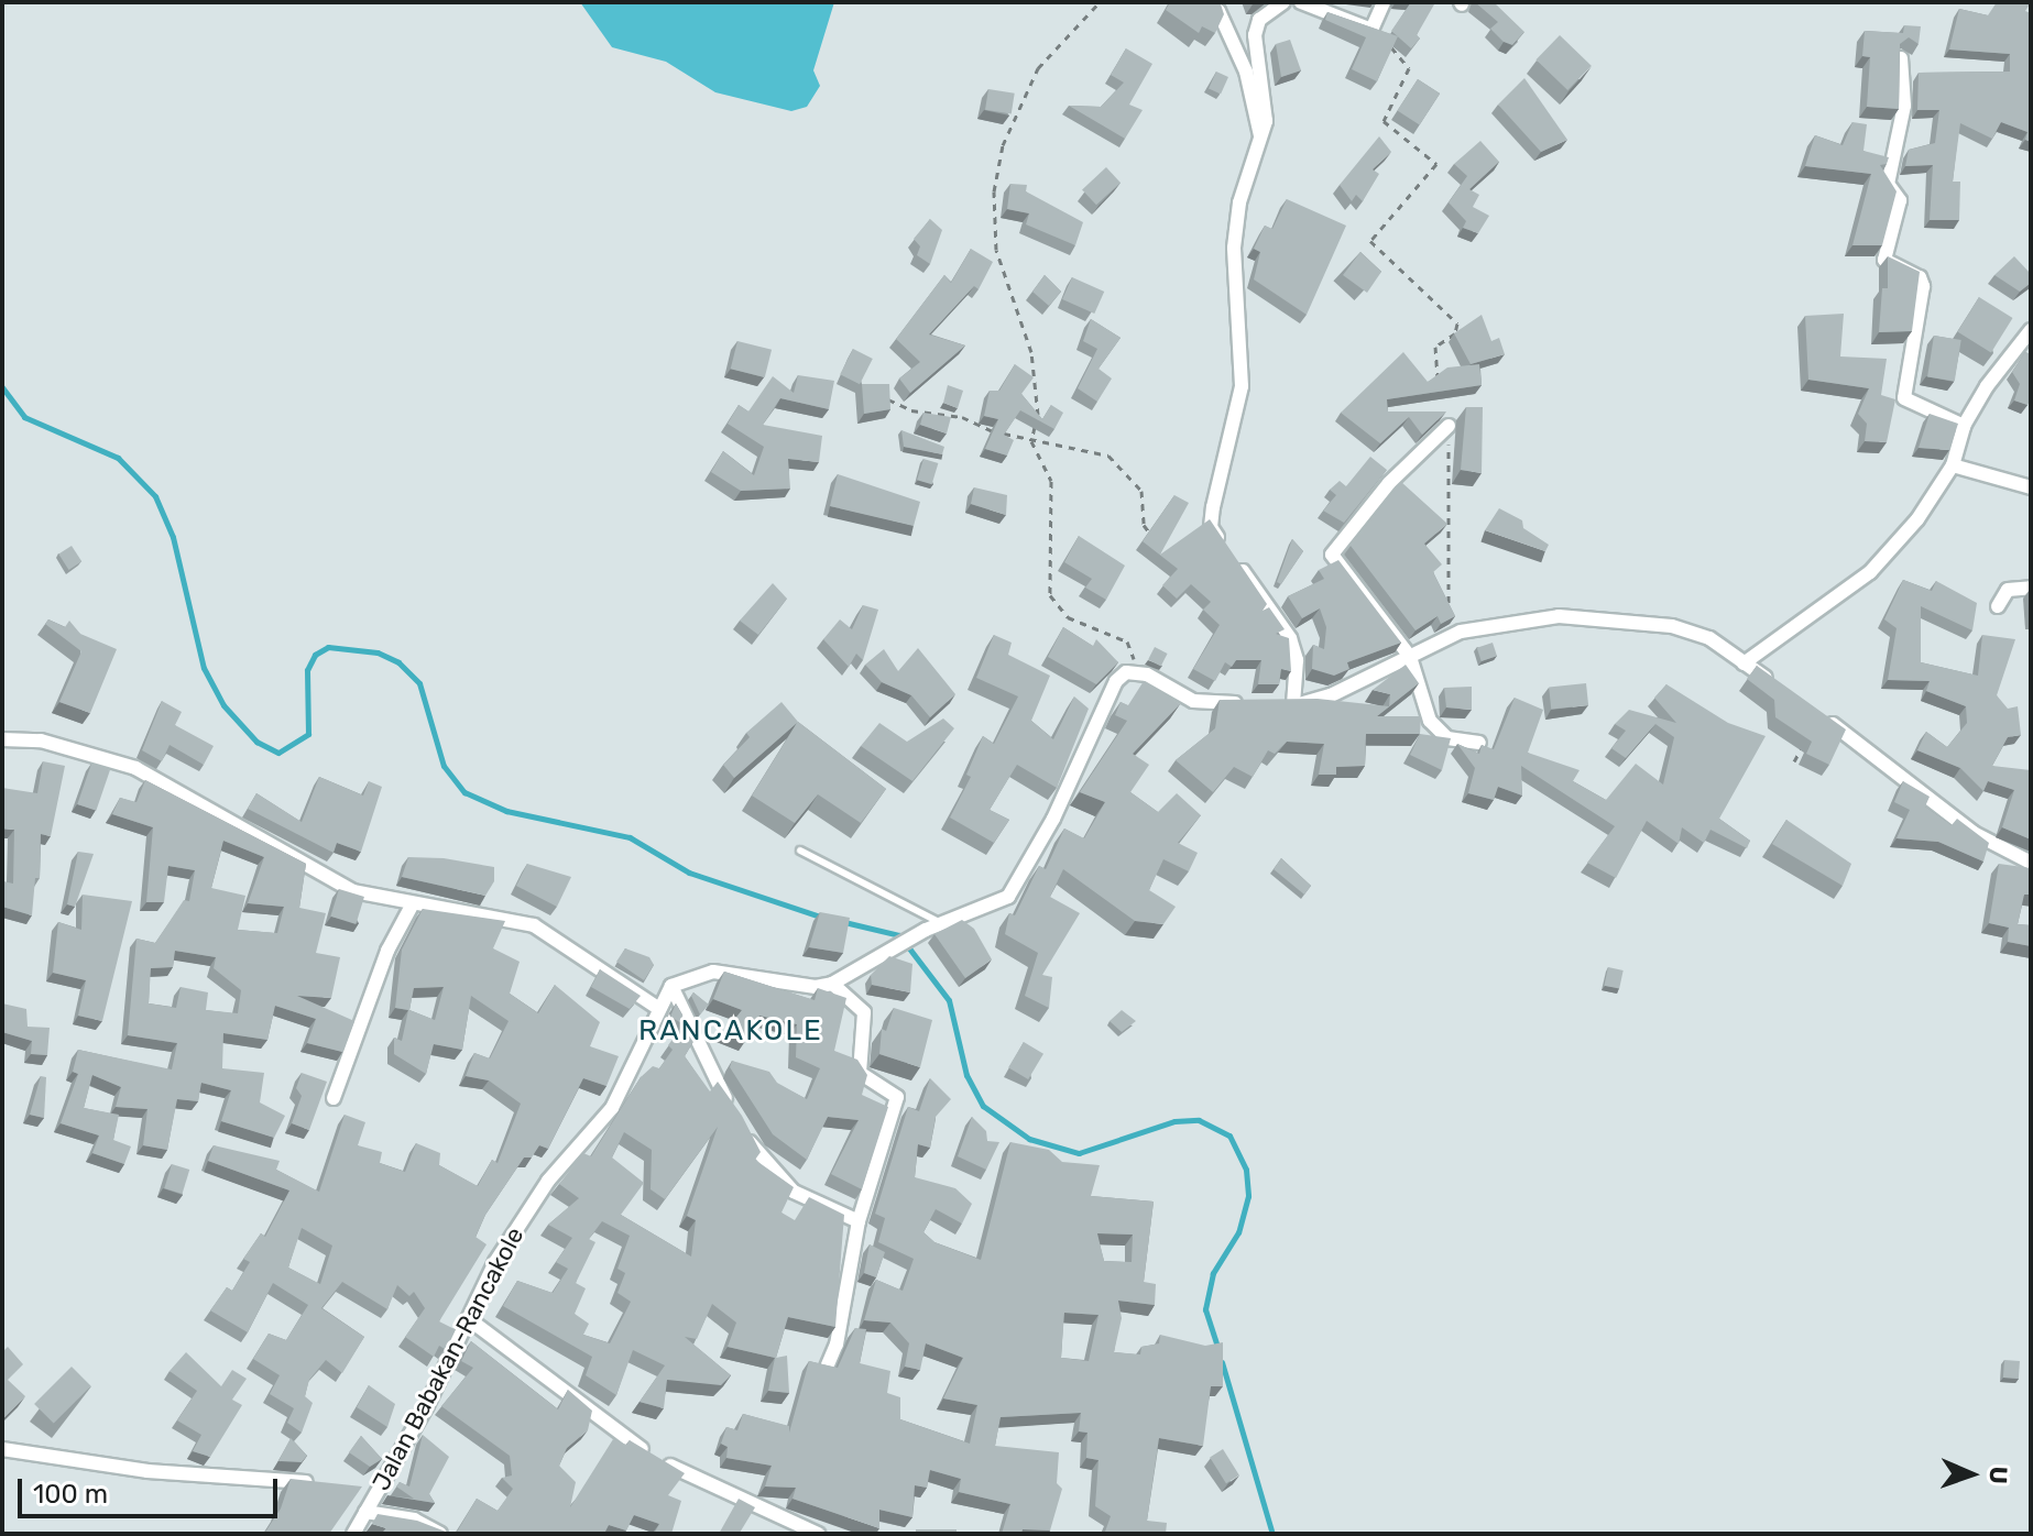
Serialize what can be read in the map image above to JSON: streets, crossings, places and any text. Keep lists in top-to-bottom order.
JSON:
{
  "streets": {
    "street": ["Jalan Babakan-Rancakole"]
  },
  "districts": ["RANCAKOLE"],
  "scale_bar": "100 m",
  "north": "right"
}
